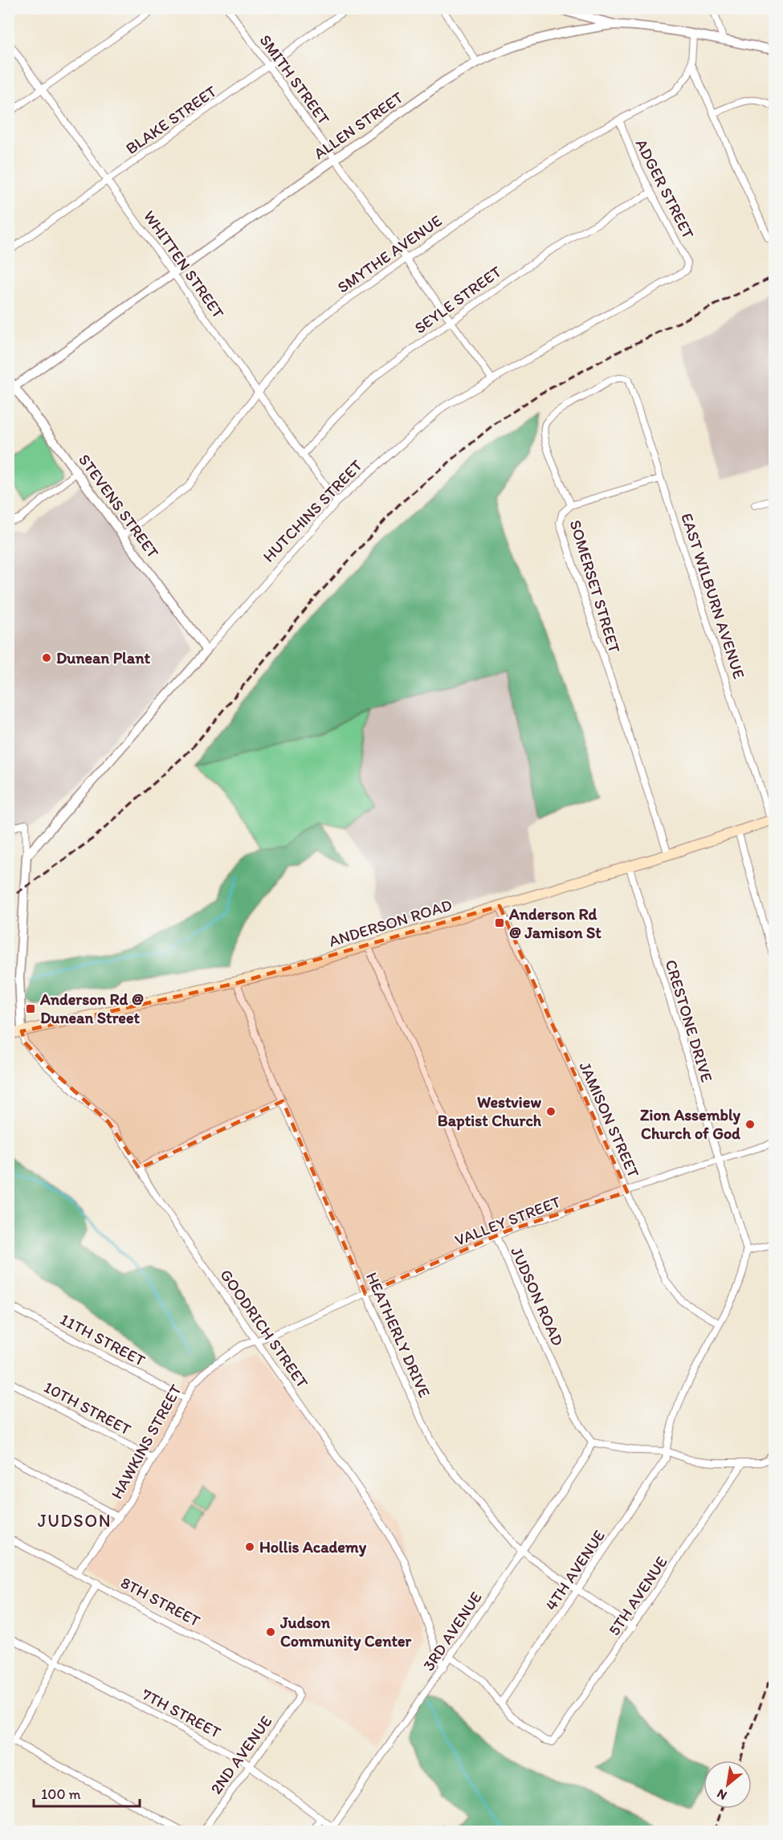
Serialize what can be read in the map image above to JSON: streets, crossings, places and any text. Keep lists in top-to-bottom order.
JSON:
{
  "streets": {
    "main road": ["ANDERSON ROAD"],
    "street": [
      "SMITH STREET",
      "BLAKE STREET",
      "ALLEN STREET",
      "ADGER STREET",
      "SMYTHE AVENUE",
      "WHITTEN STREET",
      "SEYLE STREET",
      "STEVENS STREET",
      "HUTCHINS STREET",
      "SOMERSET STREET",
      "EAST WILBURN AVENUE",
      "CRESTONE DRIVE",
      "JAMISON STREET",
      "VALLEY STREET",
      "JUDSON ROAD",
      "GOODRICH STREET",
      "HEATHERLY DRIVE",
      "11TH STREET",
      "10TH STREET",
      "HAWKINS STREET",
      "4TH AVENUE",
      "5TH AVENUE",
      "8TH STREET",
      "3RD AVENUE",
      "7TH STREET",
      "2ND AVENUE"
    ]
  },
  "crossings": [
    ["SMITH STREET", "BLAKE STREET"],
    ["SMITH STREET", "ALLEN STREET"],
    ["SMITH STREET", "SMYTHE AVENUE"],
    ["SMITH STREET", "SEYLE STREET"],
    ["SMITH STREET", "HUTCHINS STREET"],
    ["BLAKE STREET", "WHITTEN STREET"],
    ["ALLEN STREET", "SMYTHE AVENUE"],
    ["ALLEN STREET", "WHITTEN STREET"],
    ["ALLEN STREET", "STEVENS STREET"],
    ["ADGER STREET", "SMYTHE AVENUE"],
    ["ADGER STREET", "SEYLE STREET"],
    ["ADGER STREET", "HUTCHINS STREET"],
    ["SMYTHE AVENUE", "WHITTEN STREET"],
    ["SMYTHE AVENUE", "STEVENS STREET"],
    ["WHITTEN STREET", "SEYLE STREET"],
    ["WHITTEN STREET", "HUTCHINS STREET"],
    ["STEVENS STREET", "HUTCHINS STREET"],
    ["SOMERSET STREET", "EAST WILBURN AVENUE"],
    ["SOMERSET STREET", "ANDERSON ROAD"],
    ["EAST WILBURN AVENUE", "ANDERSON ROAD"],
    ["ANDERSON ROAD", "CRESTONE DRIVE"],
    ["ANDERSON ROAD", "JAMISON STREET"],
    ["ANDERSON ROAD", "JUDSON ROAD"],
    ["ANDERSON ROAD", "GOODRICH STREET"],
    ["ANDERSON ROAD", "HEATHERLY DRIVE"],
    ["CRESTONE DRIVE", "JAMISON STREET"],
    ["CRESTONE DRIVE", "VALLEY STREET"],
    ["CRESTONE DRIVE", "4TH AVENUE"],
    ["JAMISON STREET", "VALLEY STREET"],
    ["VALLEY STREET", "JUDSON ROAD"],
    ["VALLEY STREET", "GOODRICH STREET"],
    ["VALLEY STREET", "HEATHERLY DRIVE"],
    ["VALLEY STREET", "HAWKINS STREET"],
    ["JUDSON ROAD", "3RD AVENUE"],
    ["GOODRICH STREET", "HAWKINS STREET"],
    ["GOODRICH STREET", "3RD AVENUE"],
    ["HEATHERLY DRIVE", "4TH AVENUE"],
    ["HEATHERLY DRIVE", "5TH AVENUE"],
    ["HEATHERLY DRIVE", "3RD AVENUE"],
    ["11TH STREET", "HAWKINS STREET"],
    ["10TH STREET", "HAWKINS STREET"],
    ["HAWKINS STREET", "8TH STREET"],
    ["4TH AVENUE", "5TH AVENUE"],
    ["8TH STREET", "2ND AVENUE"],
    ["3RD AVENUE", "7TH STREET"],
    ["7TH STREET", "2ND AVENUE"]
  ],
  "districts": ["JUDSON"],
  "places": {
    "other": [
      "Dunean Plant",
      "Westview Baptist Church",
      "Zion Assembly Church of God",
      "Hollis Academy",
      "Judson Community Center"
    ],
    "transit": ["Anderson Rd @ Jamison St", "Anderson Rd @ Dunean Street"]
  },
  "scale_bar": "100 m",
  "north": "bottom left"
}
